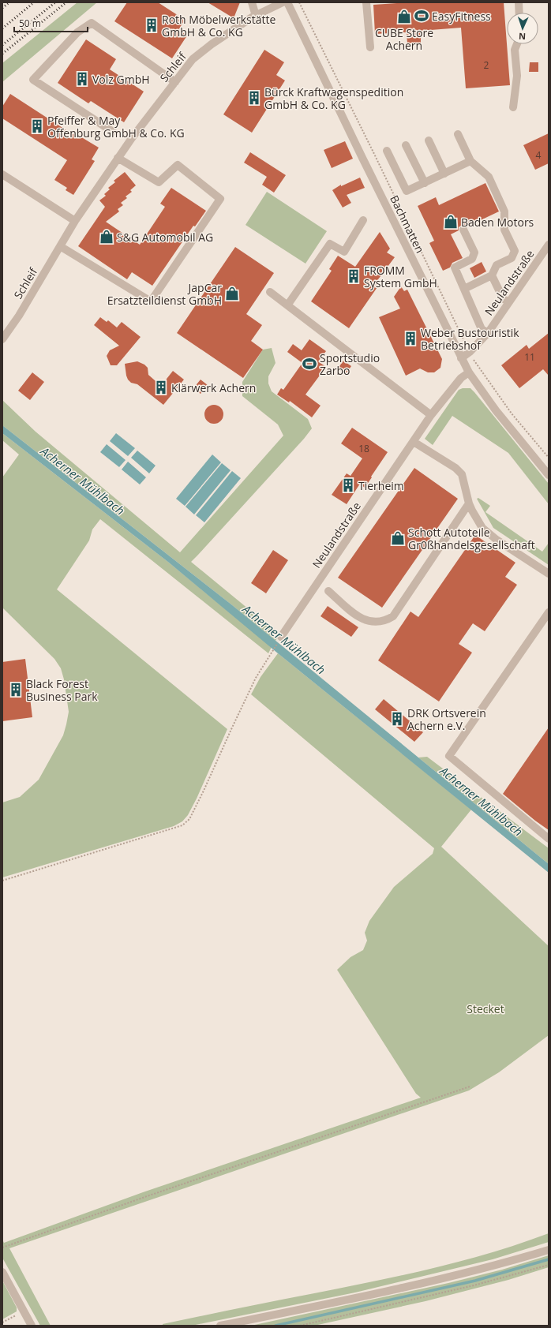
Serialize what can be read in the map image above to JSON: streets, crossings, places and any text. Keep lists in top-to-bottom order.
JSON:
{
  "streets": {
    "street": ["Schleif", "Bachmatten", "Neulandstraße"]
  },
  "crossings": [
    ["Bachmatten", "Neulandstraße"]
  ],
  "water": ["Acherner Mühlbach"],
  "parks": ["Stecket"],
  "places": {
    "sports": ["EasyFitness", "Sportstudio Zarbo"],
    "shop": [
      "CUBE Store Achern",
      "Baden Motors",
      "S&G Automobil AG",
      "JapCar Ersatzteildienst GmbH",
      "Schott Autoteile Gr0ßhandelsgesellschaft"
    ],
    "building": [
      "Roth Möbelwerkstätte GmbH & Co. KG",
      "Volz GmbH",
      "Bürck Kraftwagenspedition GmbH & Co. KG",
      "Pfeiffer & May Offenburg GmbH & Co. KG",
      "FROMM System GmbH",
      "Weber Bustouristik Betriebshof",
      "Klärwerk Achern",
      "Tierheim",
      "Black Forest Business Park",
      "DRK Ortsverein Achern e.V."
    ]
  },
  "house_numbers": [
    "2",
    "4",
    "11",
    "18"
  ],
  "scale_bar": "50 m",
  "north": "bottom"
}
